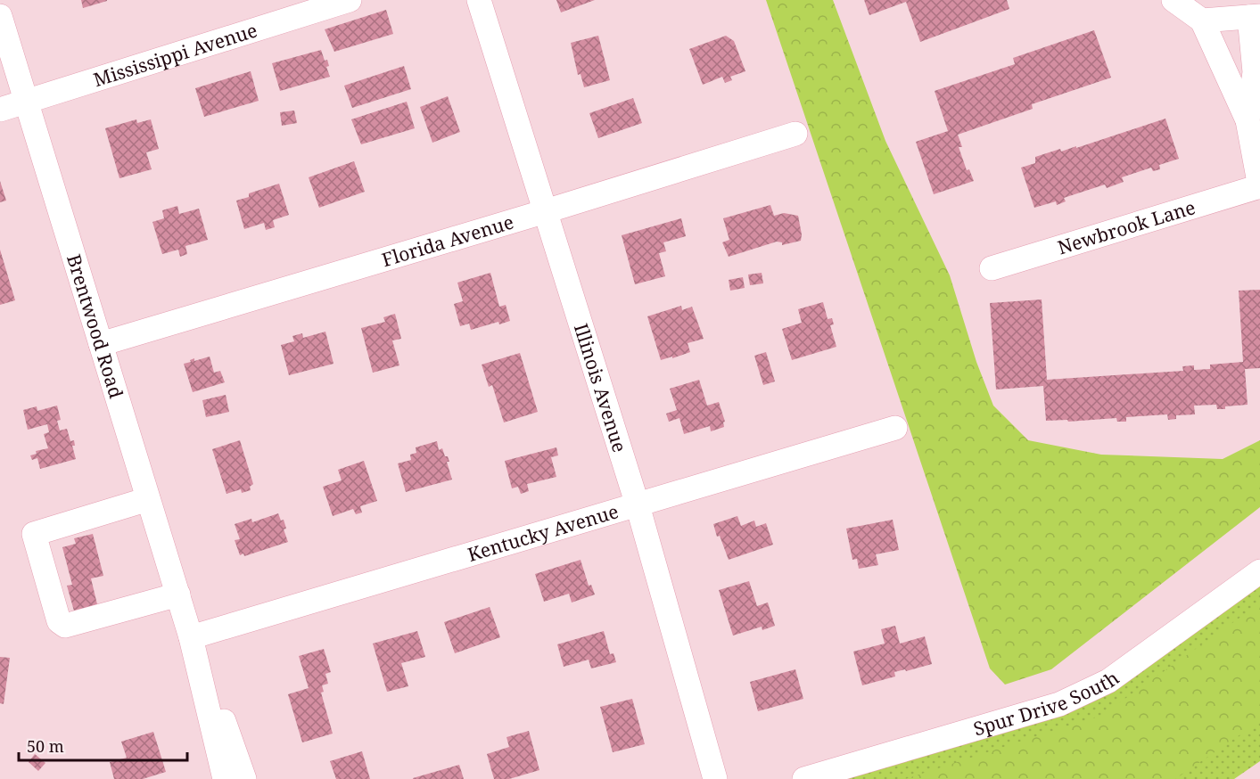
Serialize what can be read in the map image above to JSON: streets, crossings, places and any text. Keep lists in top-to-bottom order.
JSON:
{
  "streets": {
    "street": [
      "Mississippi Avenue",
      "Newbrook Lane",
      "Florida Avenue",
      "Brentwood Road",
      "Illinois Avenue",
      "Kentucky Avenue",
      "Spur Drive South"
    ]
  },
  "crossings": [
    ["Mississippi Avenue", "Brentwood Road"],
    ["Florida Avenue", "Brentwood Road"],
    ["Florida Avenue", "Illinois Avenue"],
    ["Brentwood Road", "Kentucky Avenue"],
    ["Illinois Avenue", "Kentucky Avenue"]
  ],
  "scale_bar": "50 m"
}
